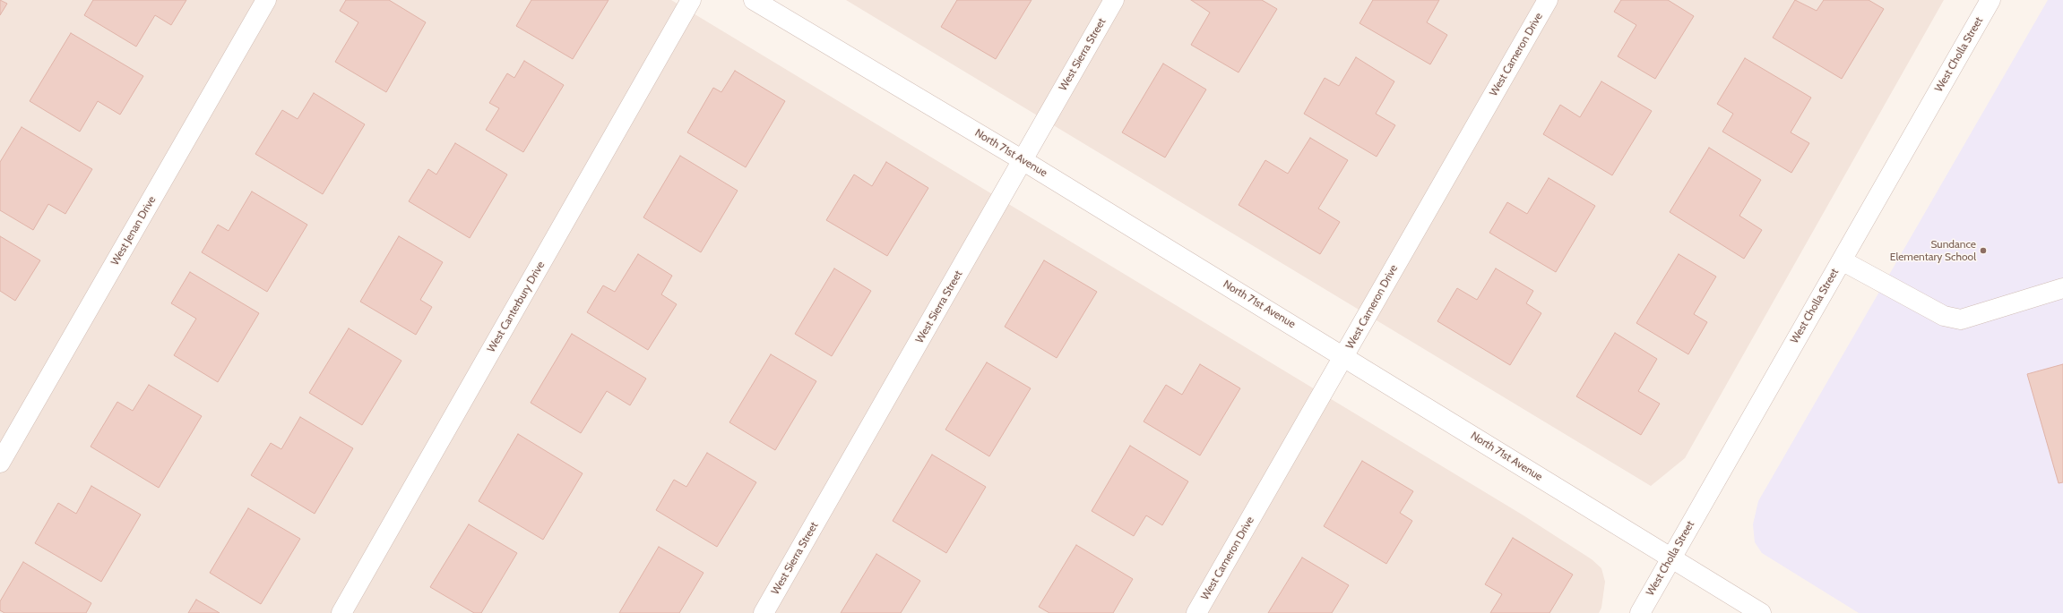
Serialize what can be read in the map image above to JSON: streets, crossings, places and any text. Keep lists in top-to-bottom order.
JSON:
{
  "streets": {
    "street": [
      "West Sierra Street",
      "West Cameron Drive",
      "West Cholla Street",
      "North 71st Avenue",
      "West Jenan Drive",
      "West Canterbury Drive"
    ]
  },
  "crossings": [
    ["West Sierra Street", "North 71st Avenue"],
    ["West Cameron Drive", "North 71st Avenue"],
    ["West Cholla Street", "North 71st Avenue"]
  ],
  "places": ["Sundance Elementary School"]
}
